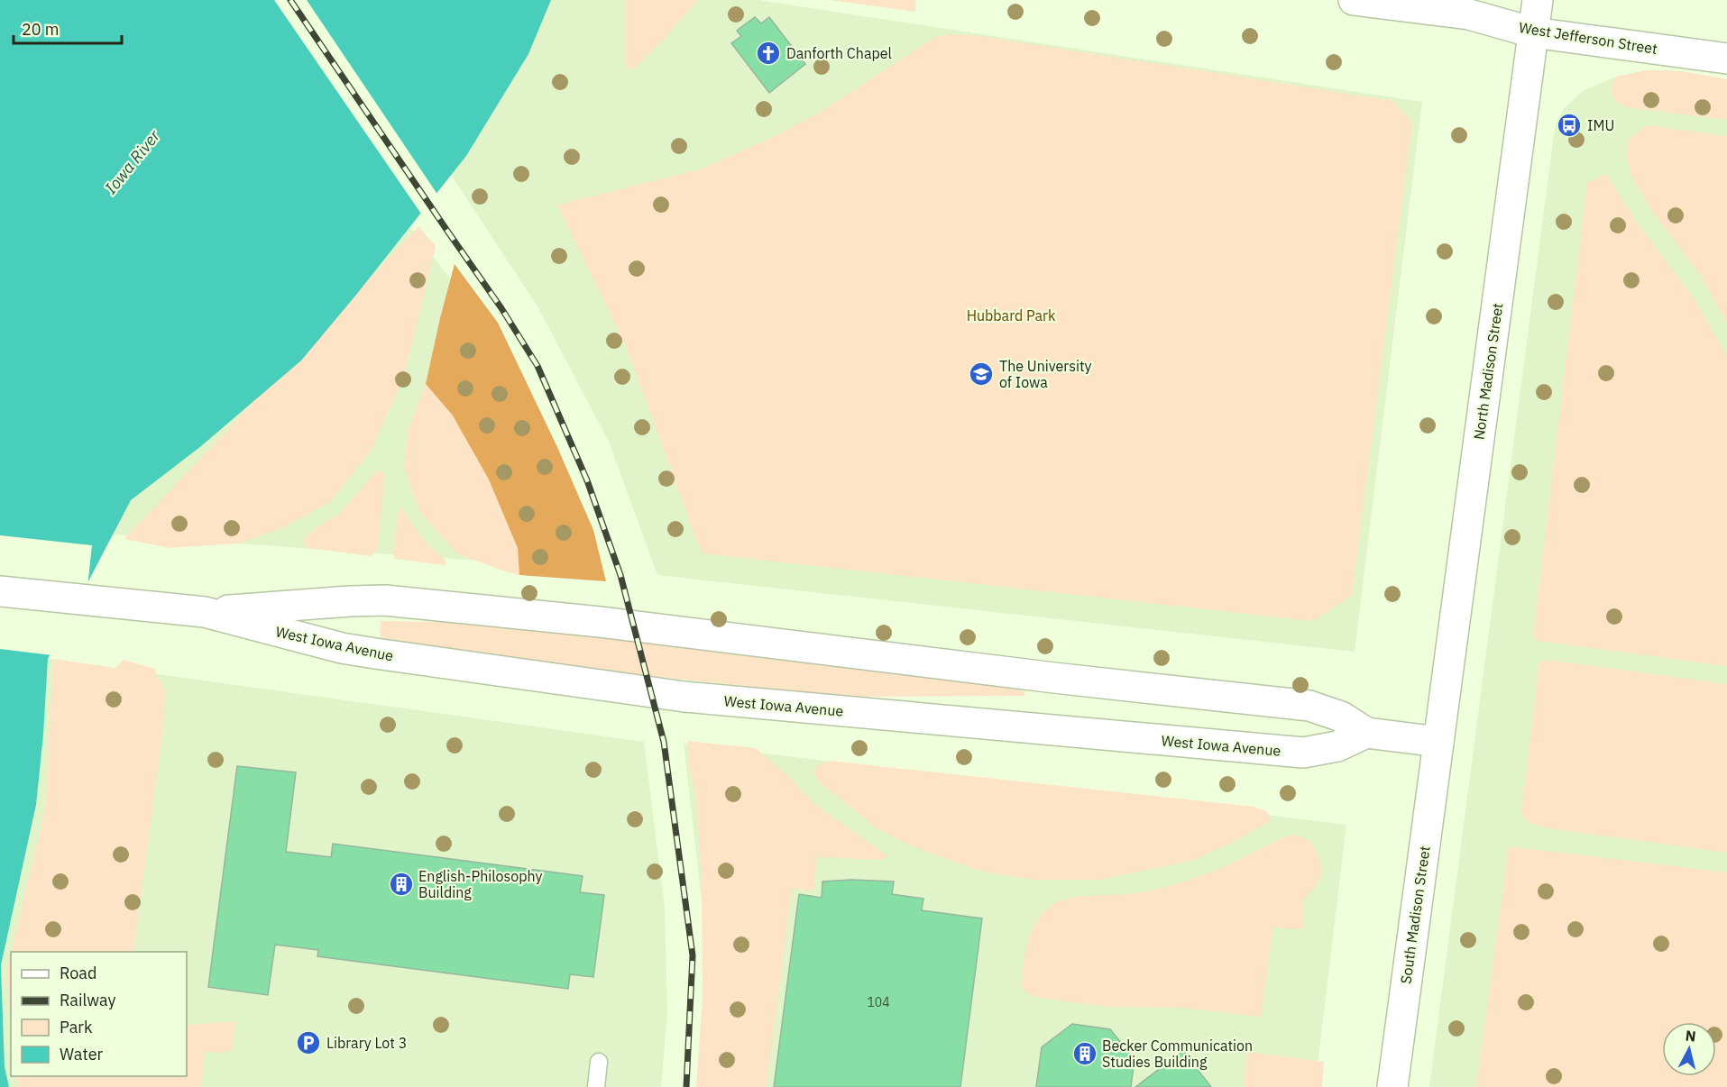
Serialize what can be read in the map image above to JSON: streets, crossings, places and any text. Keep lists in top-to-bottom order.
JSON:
{
  "streets": {
    "street": [
      "West Jefferson Street",
      "North Madison Street",
      "West Iowa Avenue",
      "South Madison Street"
    ]
  },
  "crossings": [
    ["West Jefferson Street", "North Madison Street"],
    ["North Madison Street", "West Iowa Avenue"],
    ["North Madison Street", "South Madison Street"],
    ["West Iowa Avenue", "South Madison Street"]
  ],
  "water": ["Iowa River"],
  "parks": ["Hubbard Park"],
  "places": {
    "church": ["Danforth Chapel"],
    "bus stop": ["IMU"],
    "school or university": ["The University of Iowa"],
    "building": ["English-Philosophy Building", "Becker Communication Studies Building"],
    "parking": ["Library Lot 3"]
  },
  "house_numbers": ["104"],
  "legend": [
    "Road",
    "Railway",
    "Park",
    "Water"
  ],
  "scale_bar": "20 m",
  "north": "top"
}
